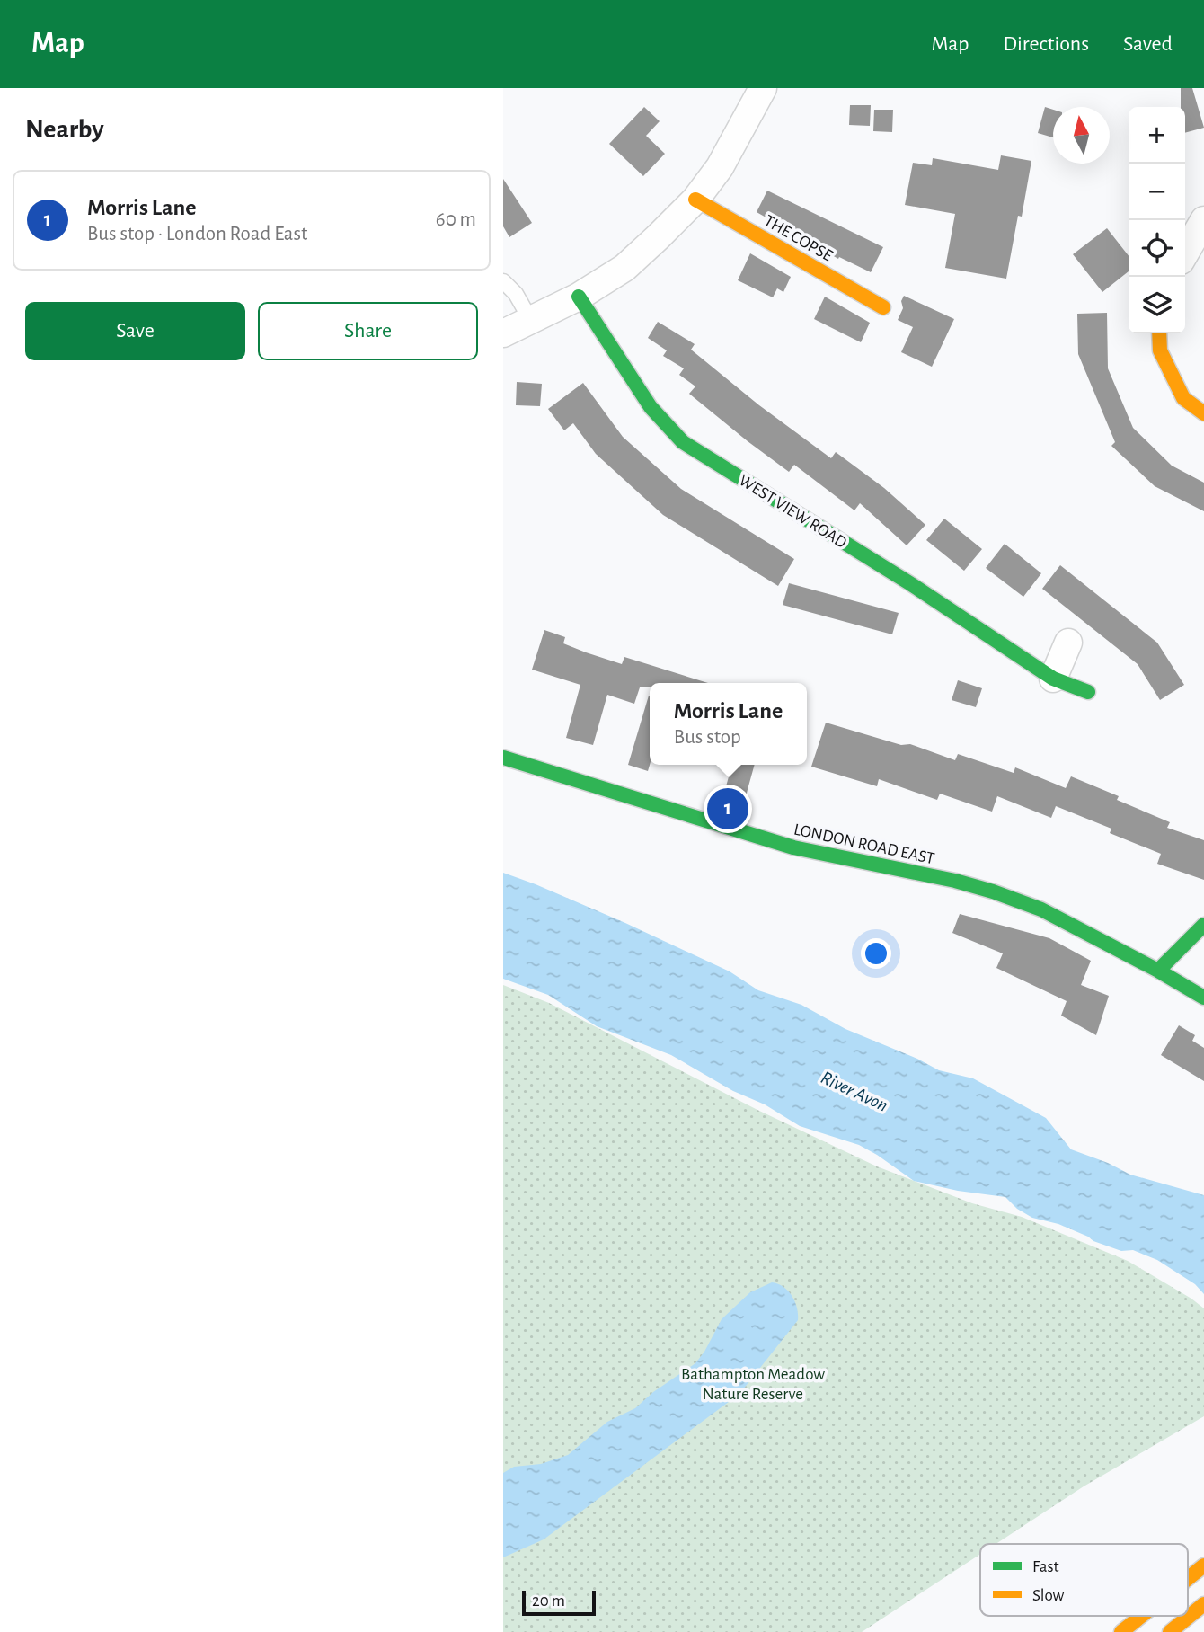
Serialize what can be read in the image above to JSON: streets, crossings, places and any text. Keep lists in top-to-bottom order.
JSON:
{
  "streets": {
    "main road": ["THE COPSE", "WEST VIEW ROAD", "LONDON ROAD EAST"]
  },
  "water": ["River Avon"],
  "parks": ["Bathampton Meadow Nature Reserve"],
  "legend": ["Fast", "Slow"],
  "scale_bar": "20 m",
  "north": "top",
  "page": {
    "header": "Map",
    "nav": ["Map", "Directions", "Saved"],
    "heading": "Nearby",
    "map_buttons": ["+", "−"],
    "list": [
      {
        "mark": "1",
        "name": "Morris Lane",
        "note": "Bus stop · London Road East",
        "value": "60 m"
      }
    ],
    "buttons": ["Save", "Share"],
    "popup": ["Morris Lane", "Bus stop"],
    "pins": "1",
    "scale": "20 m"
  }
}
